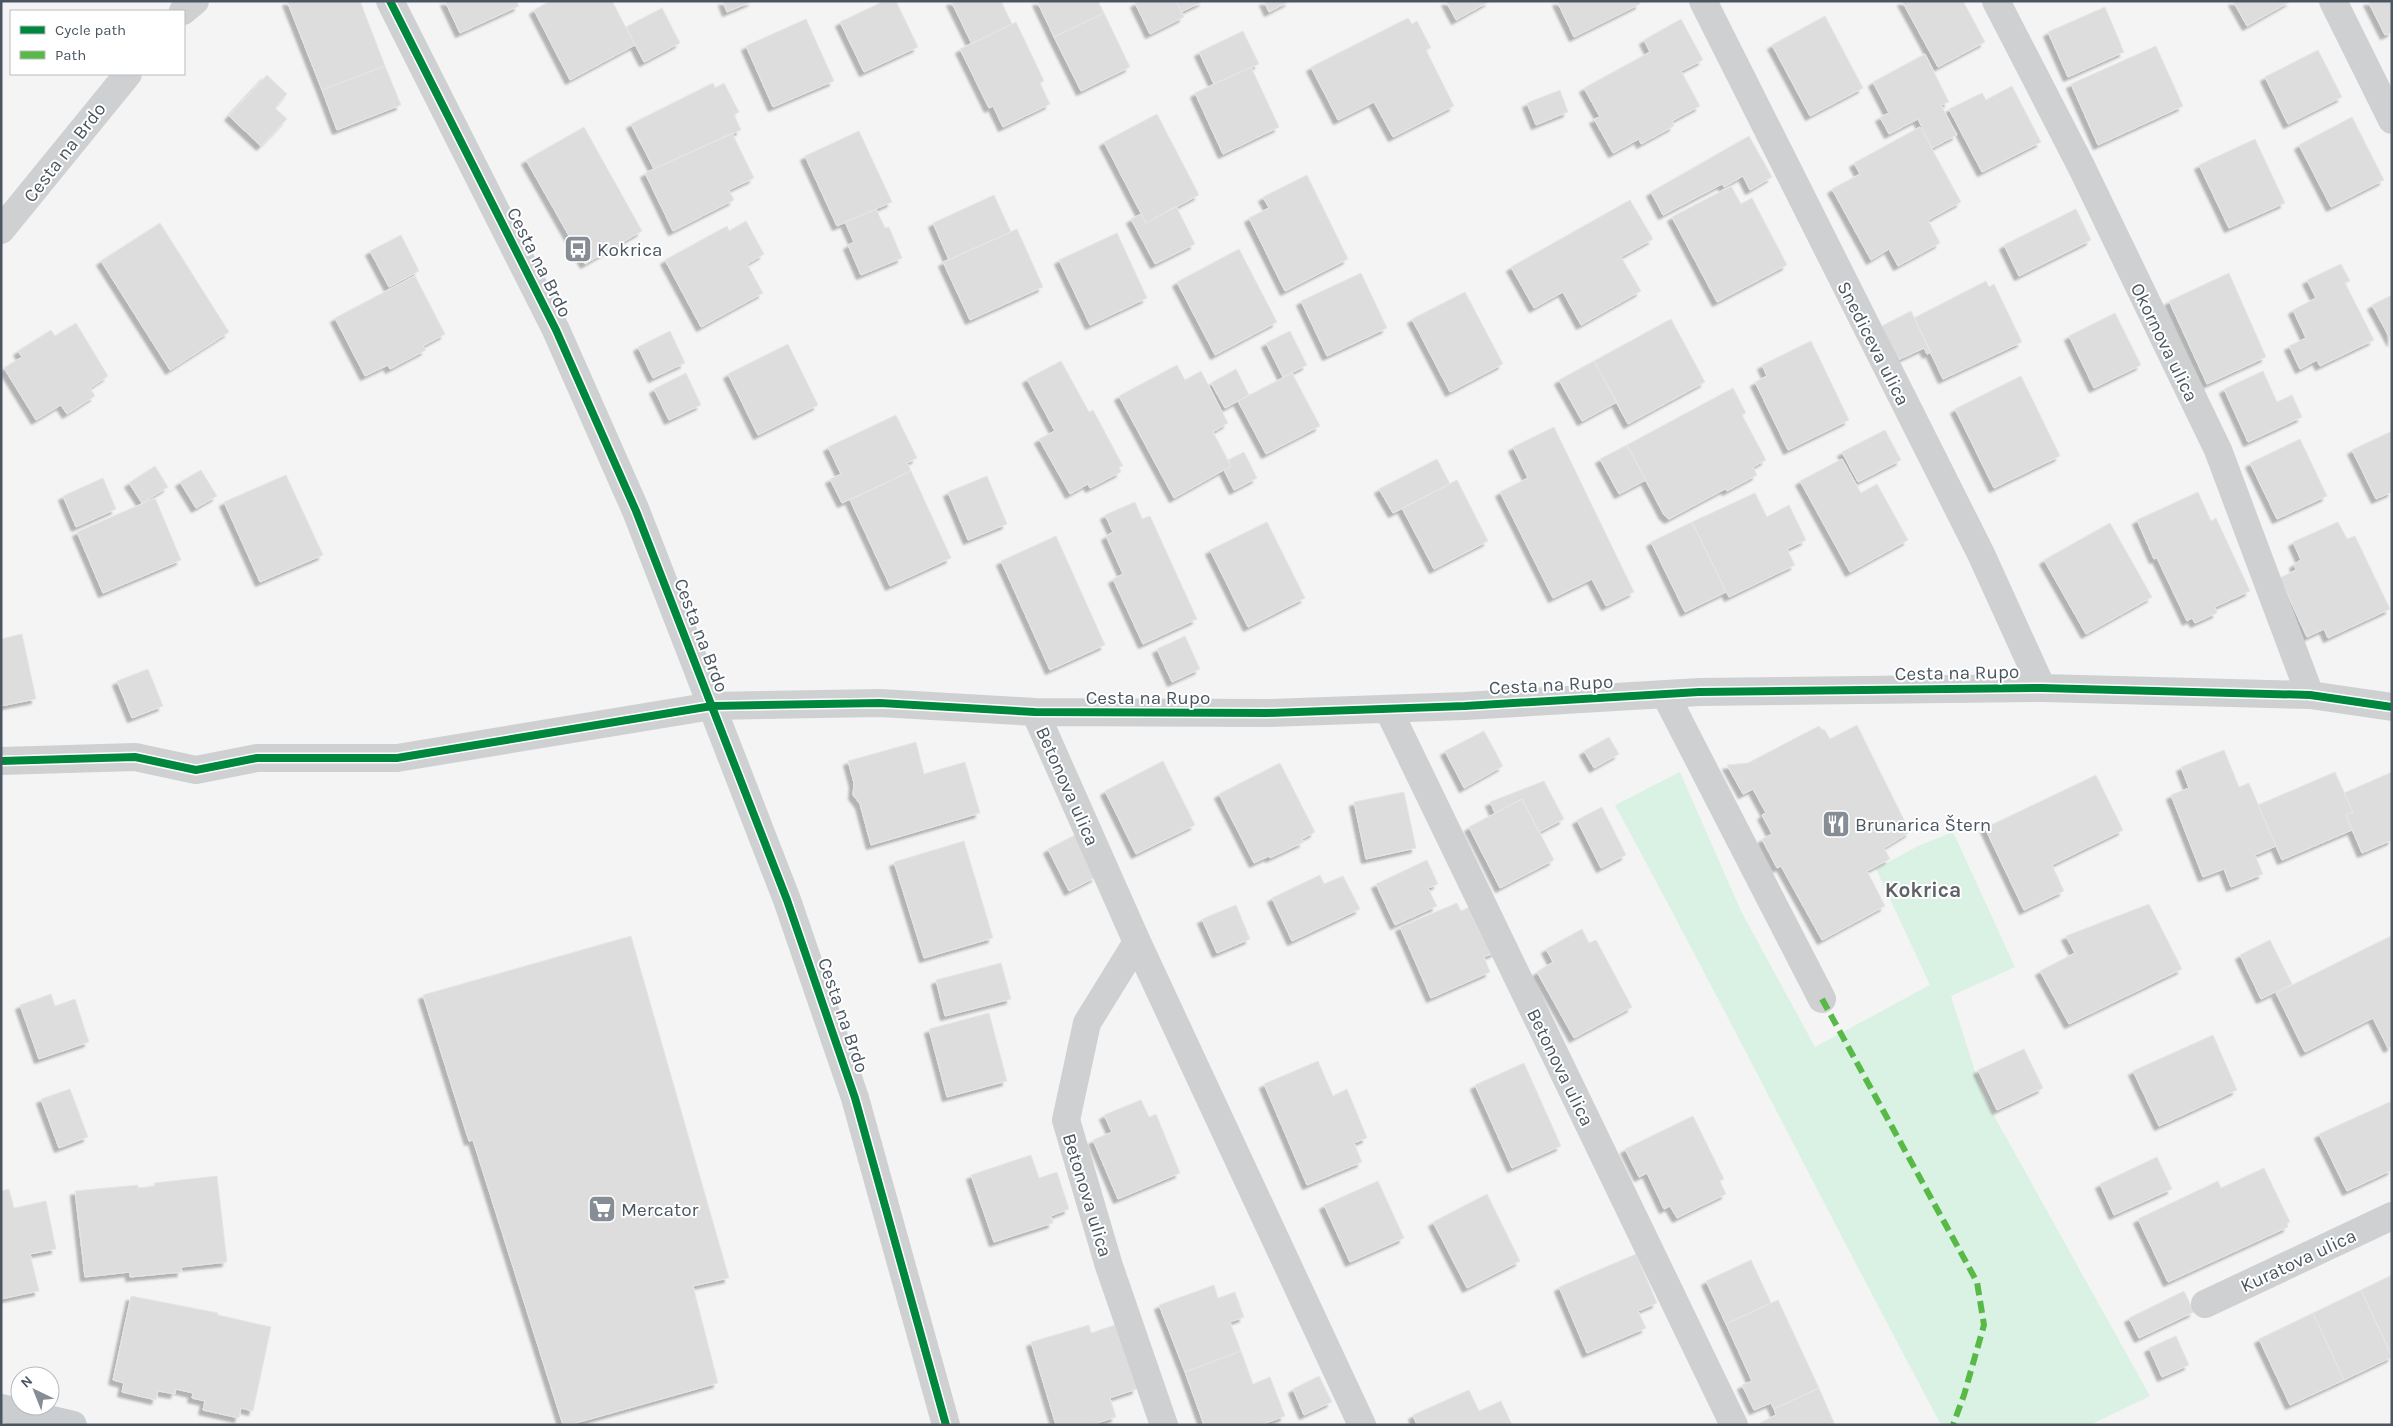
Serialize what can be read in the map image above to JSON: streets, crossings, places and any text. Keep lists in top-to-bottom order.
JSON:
{
  "streets": {
    "street": [
      "Cesta na Brdo",
      "Okornova ulica",
      "Snediceva ulica",
      "Cesta na Rupo",
      "Betonova ulica",
      "Kuratova ulica"
    ]
  },
  "crossings": [
    ["Cesta na Brdo", "Cesta na Rupo"],
    ["Okornova ulica", "Cesta na Rupo"],
    ["Snediceva ulica", "Cesta na Rupo"],
    ["Cesta na Rupo", "Betonova ulica"]
  ],
  "districts": ["Kokrica"],
  "places": {
    "bus stop": ["Kokrica"],
    "restaurant": ["Brunarica Štern"],
    "supermarket": ["Mercator"]
  },
  "legend": ["Cycle path", "Path"],
  "north": "top left"
}
